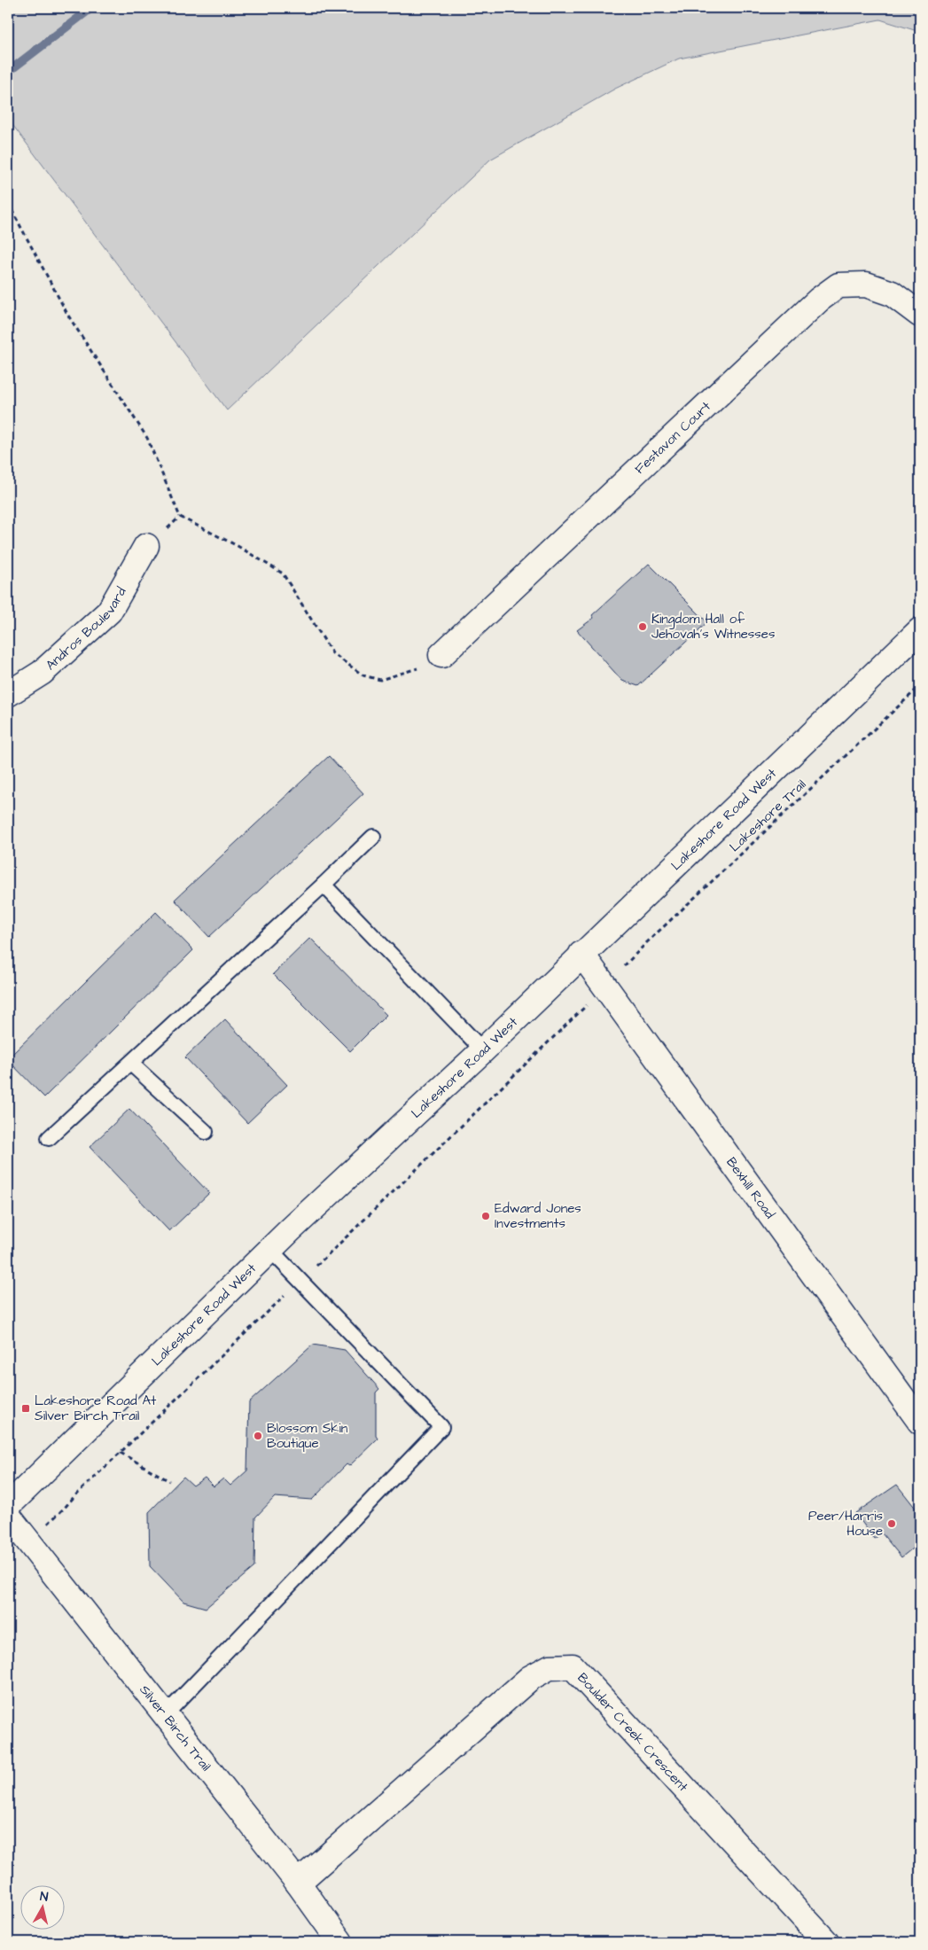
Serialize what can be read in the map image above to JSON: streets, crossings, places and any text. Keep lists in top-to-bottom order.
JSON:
{
  "streets": {
    "street": [
      "Festavon Court",
      "Andros Boulevard",
      "Lakeshore Road West",
      "Bexhill Road",
      "Silver Birch Trail",
      "Boulder Creek Crescent"
    ],
    "path": ["Lakeshore Trail"]
  },
  "crossings": [
    ["Lakeshore Road West", "Bexhill Road"],
    ["Silver Birch Trail", "Boulder Creek Crescent"]
  ],
  "places": {
    "other": [
      "Kingdom Hall of Jehovah's Witnesses",
      "Edward Jones Investments",
      "Blossom Skin Boutique",
      "Peer/Harris House"
    ],
    "transit": ["Lakeshore Road At Silver Birch Trail"]
  },
  "north": "top"
}
